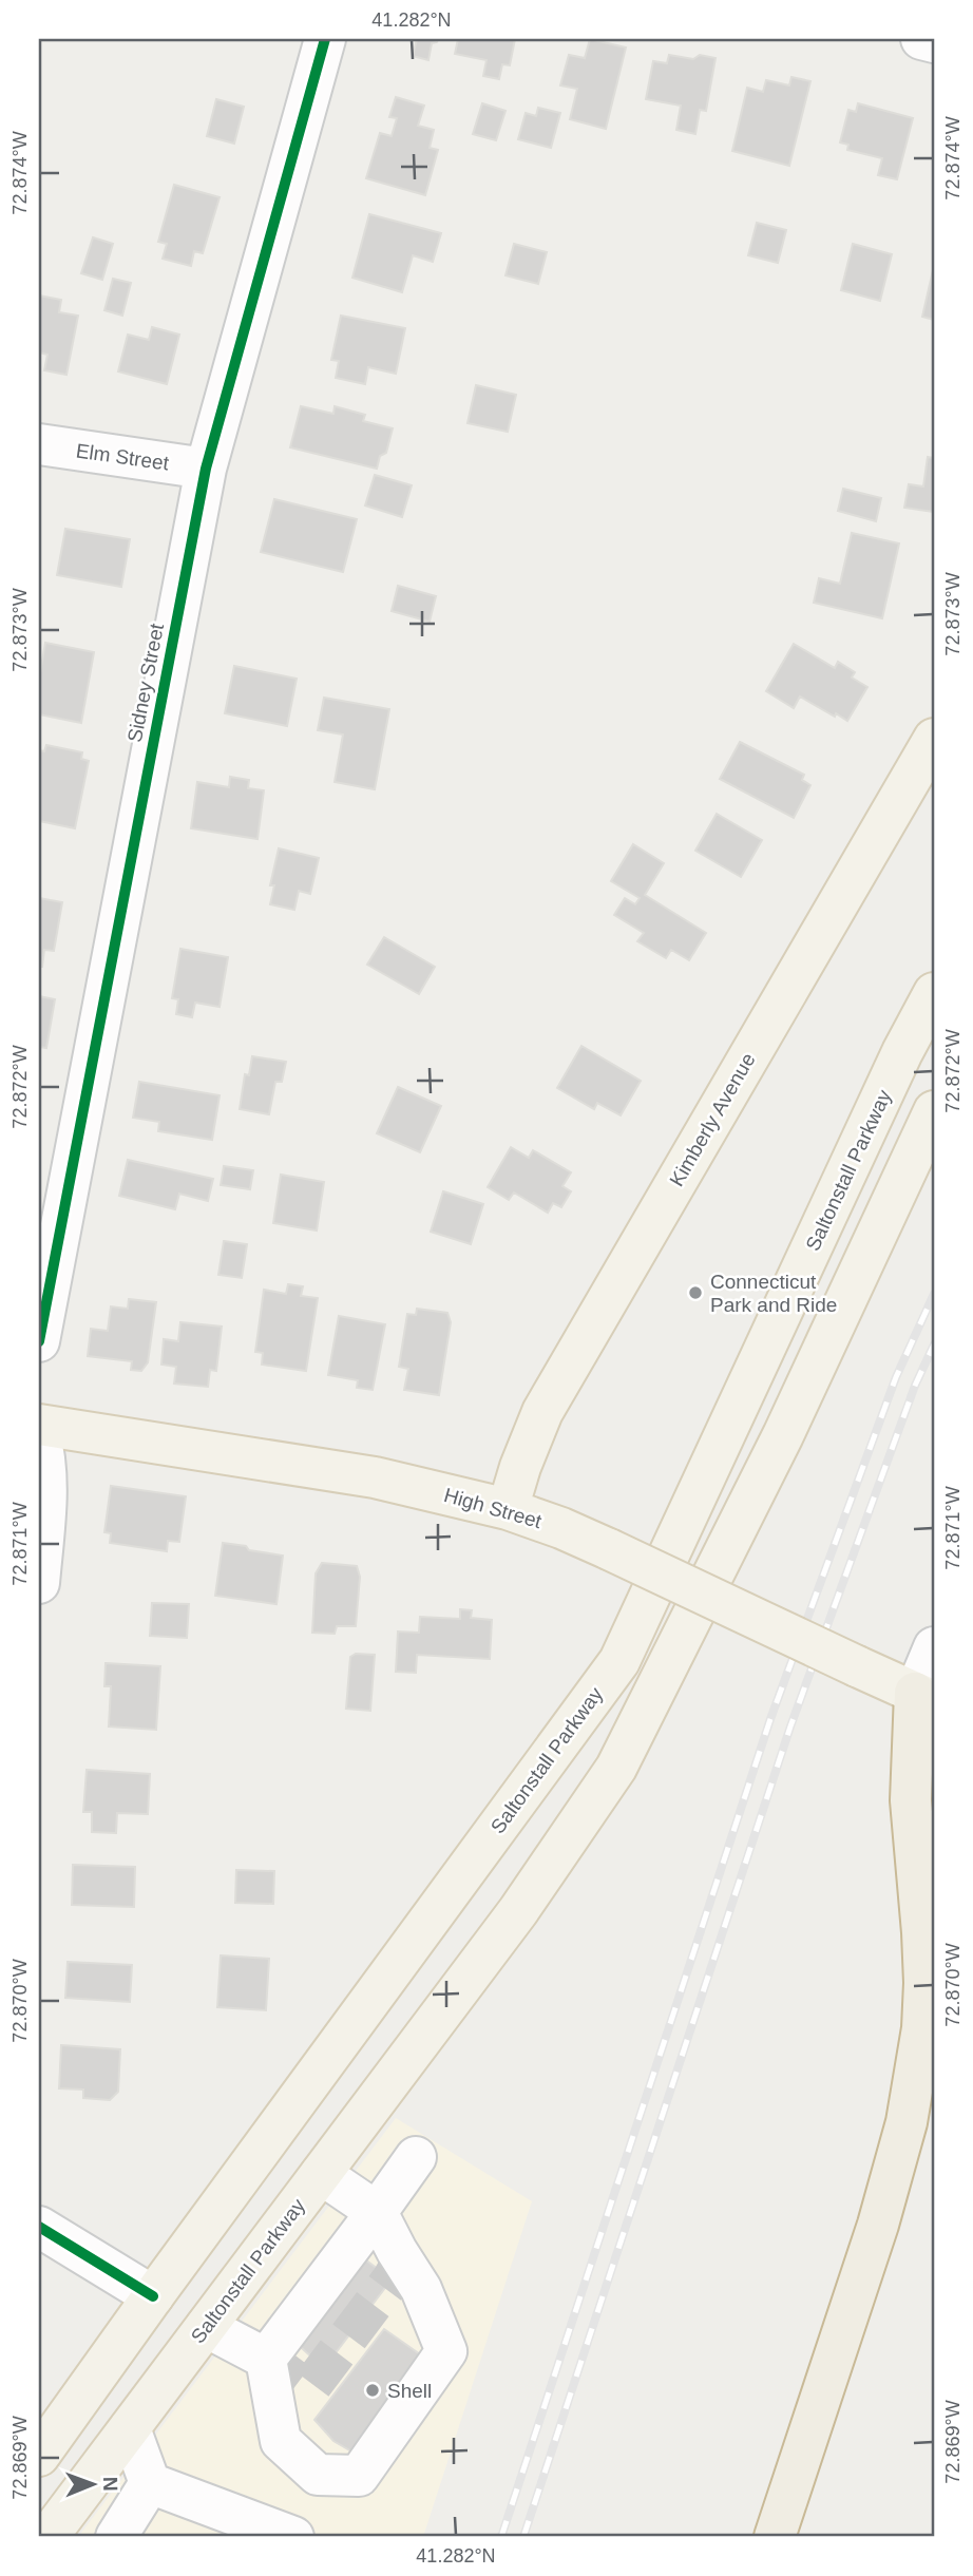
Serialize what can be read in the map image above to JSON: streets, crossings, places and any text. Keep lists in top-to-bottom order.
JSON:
{
  "streets": {
    "main road": ["Kimberly Avenue", "Saltonstall Parkway", "High Street"],
    "street": ["Elm Street", "Sidney Street"]
  },
  "crossings": [
    ["Elm Street", "Sidney Street"],
    ["Kimberly Avenue", "High Street"]
  ],
  "places": ["Connecticut Park and Ride", "Shell"],
  "north": "right",
  "coordinates": [
    "41.282°N",
    "72.874°W",
    "72.873°W",
    "72.872°W",
    "72.871°W",
    "72.870°W",
    "72.869°W"
  ]
}
